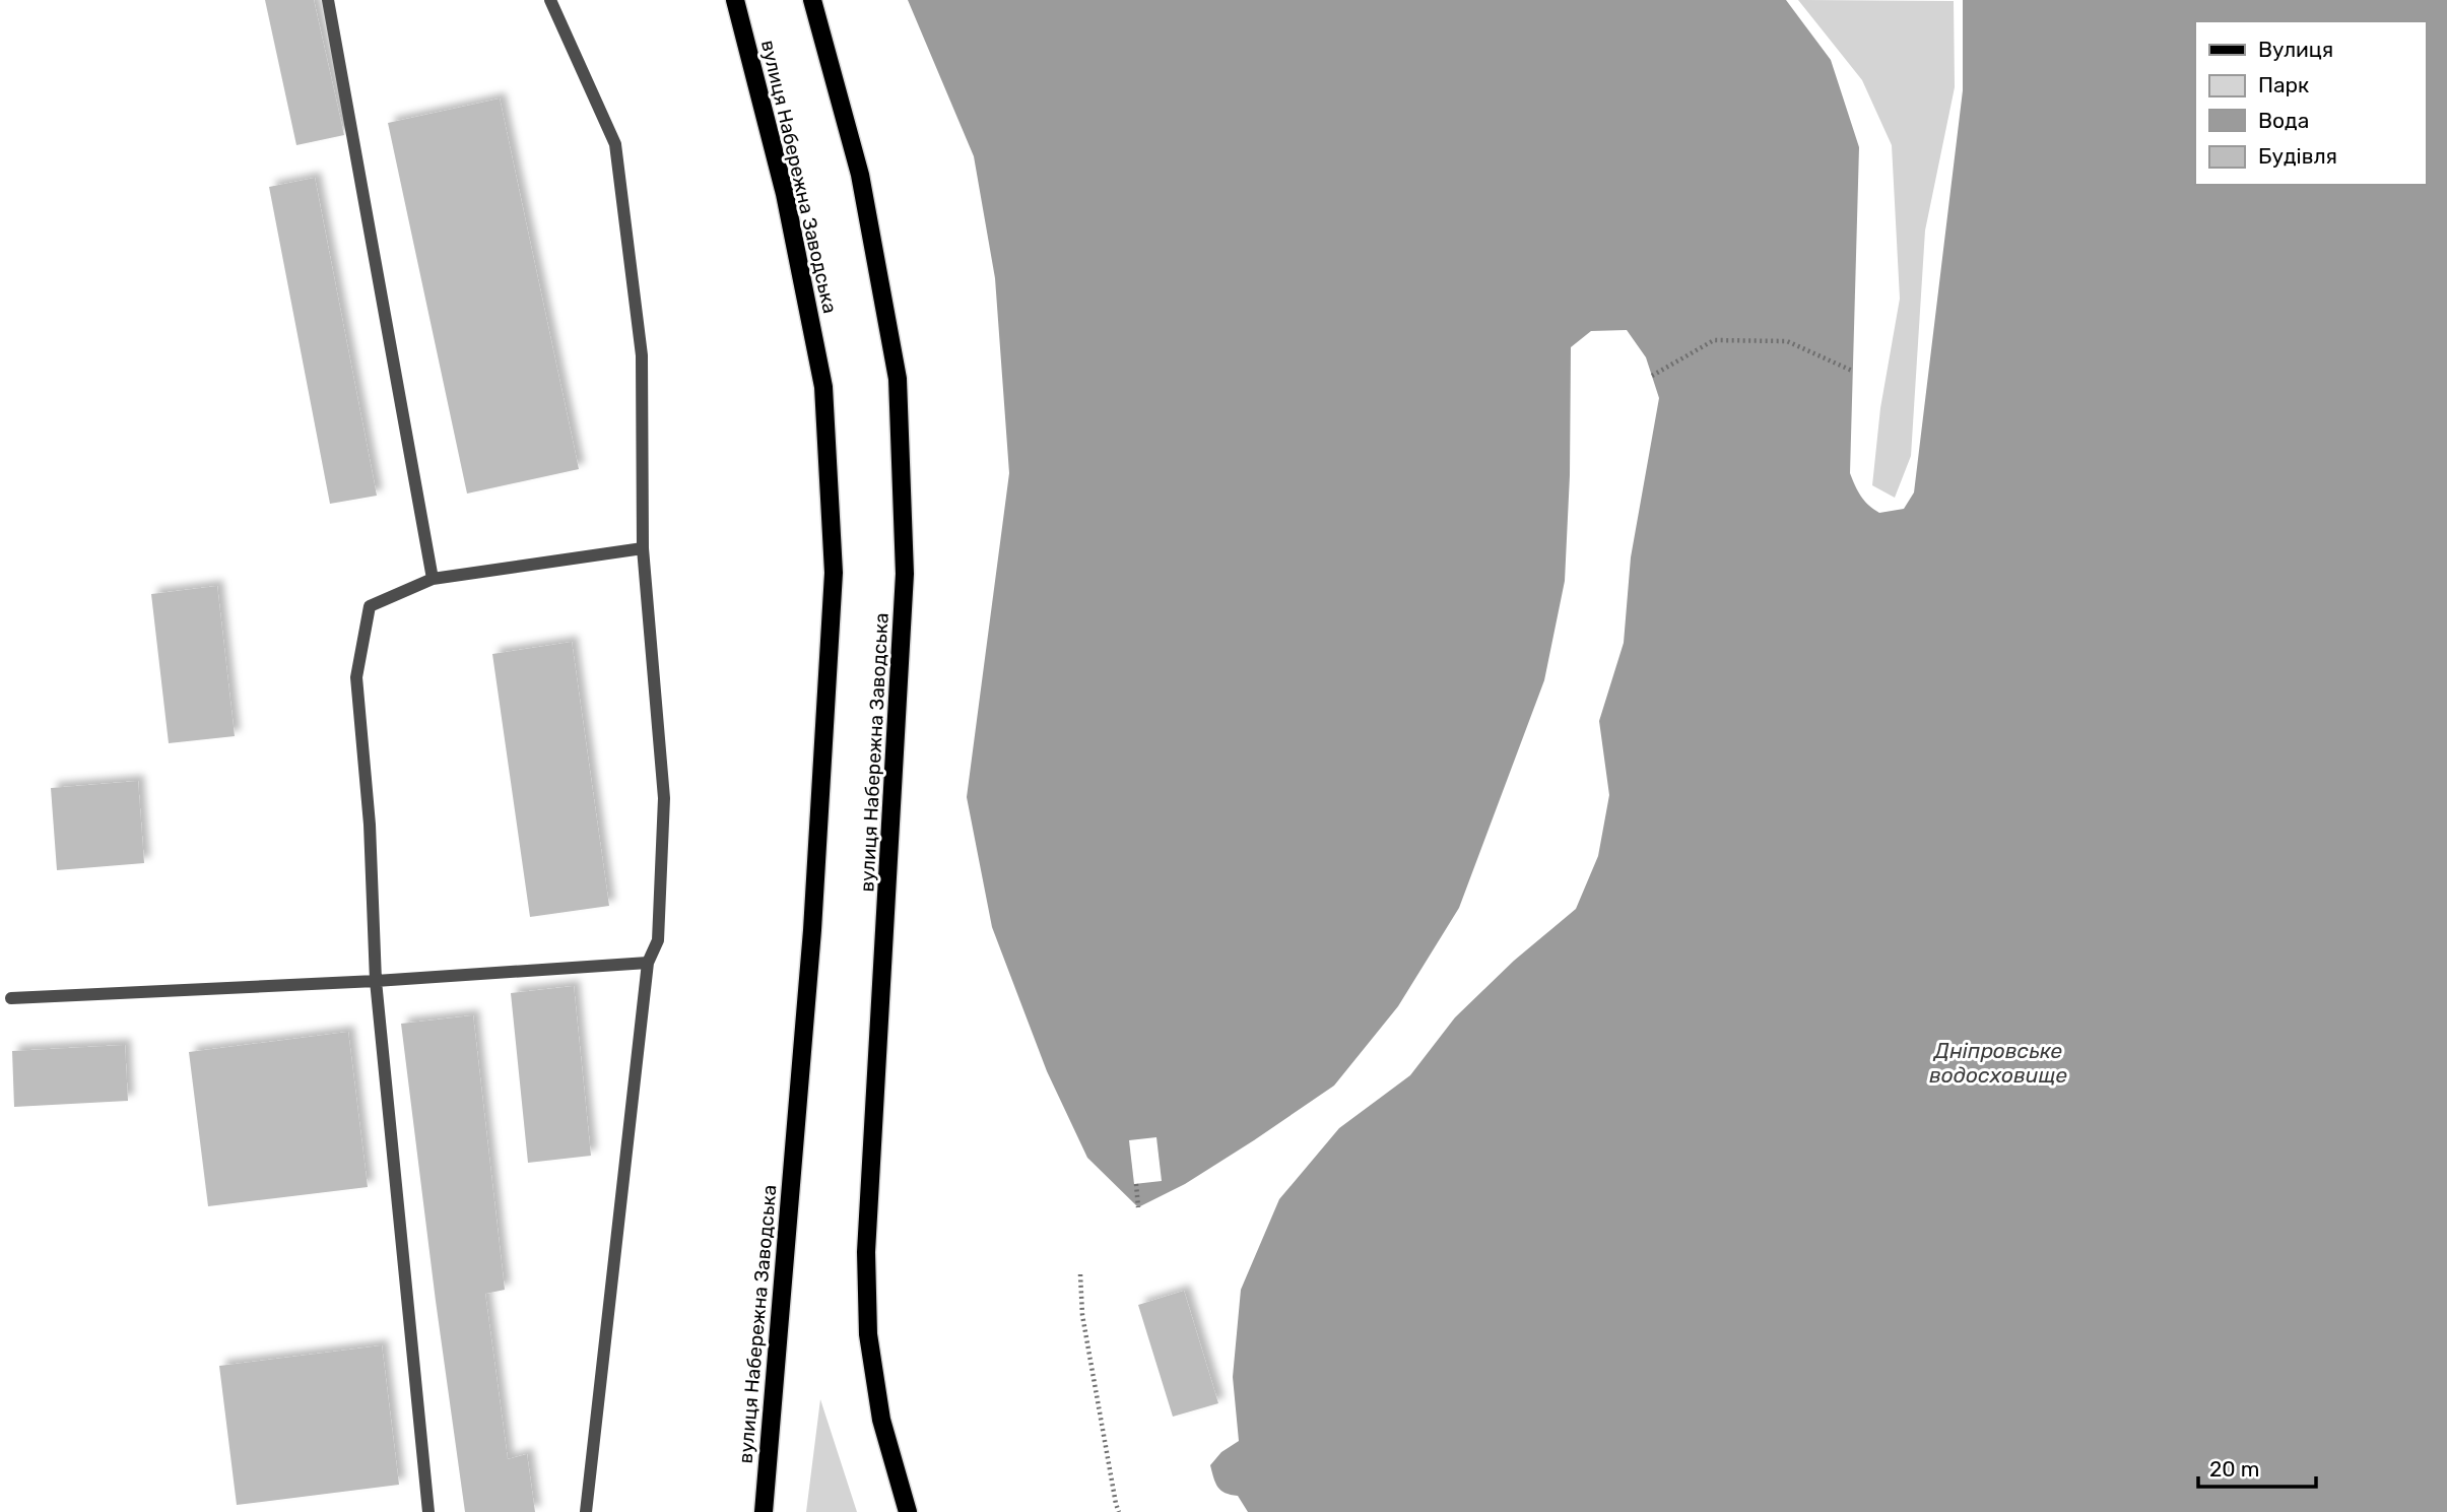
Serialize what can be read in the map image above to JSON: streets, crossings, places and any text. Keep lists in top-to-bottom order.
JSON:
{
  "streets": {
    "main road": ["вулиця Набережна Заводська"]
  },
  "water": ["Дніпровське водосховище"],
  "legend": [
    "Вулиця",
    "Парк",
    "Вода",
    "Будівля"
  ],
  "scale_bar": "20 m"
}
